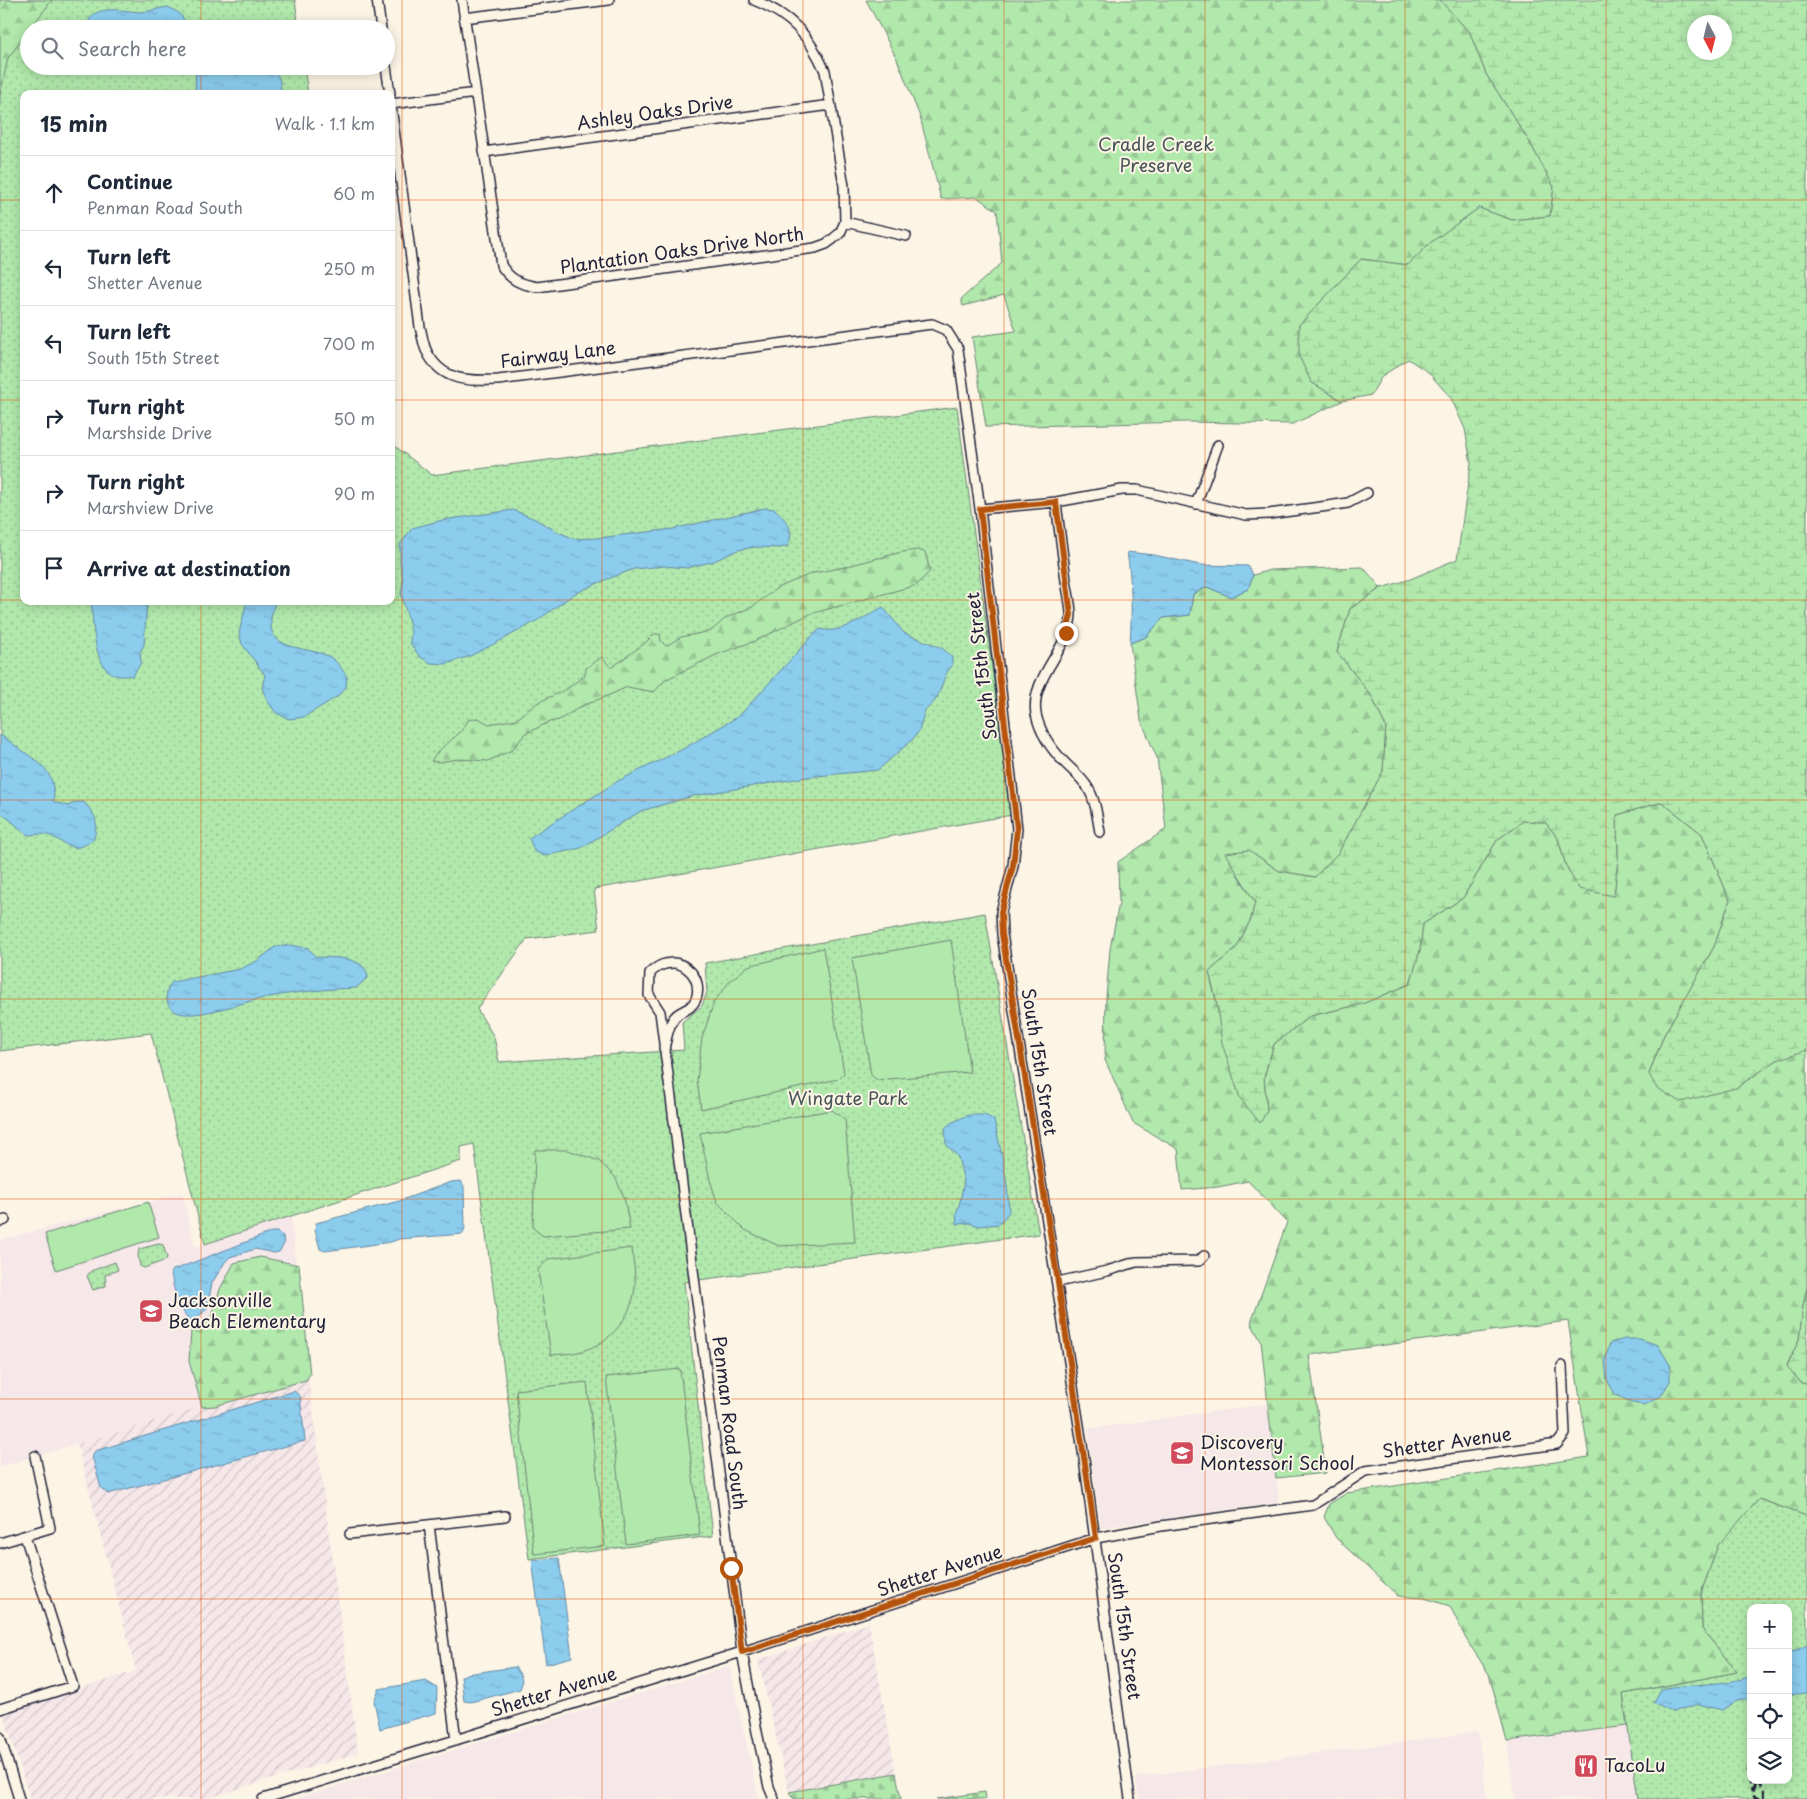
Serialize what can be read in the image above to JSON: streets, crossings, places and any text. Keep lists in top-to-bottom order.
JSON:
{
  "streets": {
    "street": [
      "Ashley Oaks Drive",
      "Plantation Oaks Drive North",
      "Fairway Lane",
      "South 15th Street",
      "Penman Road South",
      "Shetter Avenue"
    ]
  },
  "crossings": [
    ["Ashley Oaks Drive", "Plantation Oaks Drive North"],
    ["Fairway Lane", "South 15th Street"],
    ["South 15th Street", "Shetter Avenue"],
    ["Penman Road South", "Shetter Avenue"]
  ],
  "parks": ["Cradle Creek Preserve", "Wingate Park"],
  "places": {
    "school or university": ["Jacksonville Beach Elementary", "Discovery Montessori School"],
    "restaurant": ["TacoLu"]
  },
  "north": "bottom",
  "page": {
    "search": "Search here",
    "heading": ["15 min", "Walk · 1.1 km"],
    "list": [
      ["Continue", "Penman Road South", "60 m"],
      ["Turn left", "Shetter Avenue", "250 m"],
      ["Turn left", "South 15th Street", "700 m"],
      ["Turn right", "Marshside Drive", "50 m"],
      ["Turn right", "Marshview Drive", "90 m"],
      "Arrive at destination"
    ],
    "map_buttons": ["+", "−"]
  }
}
